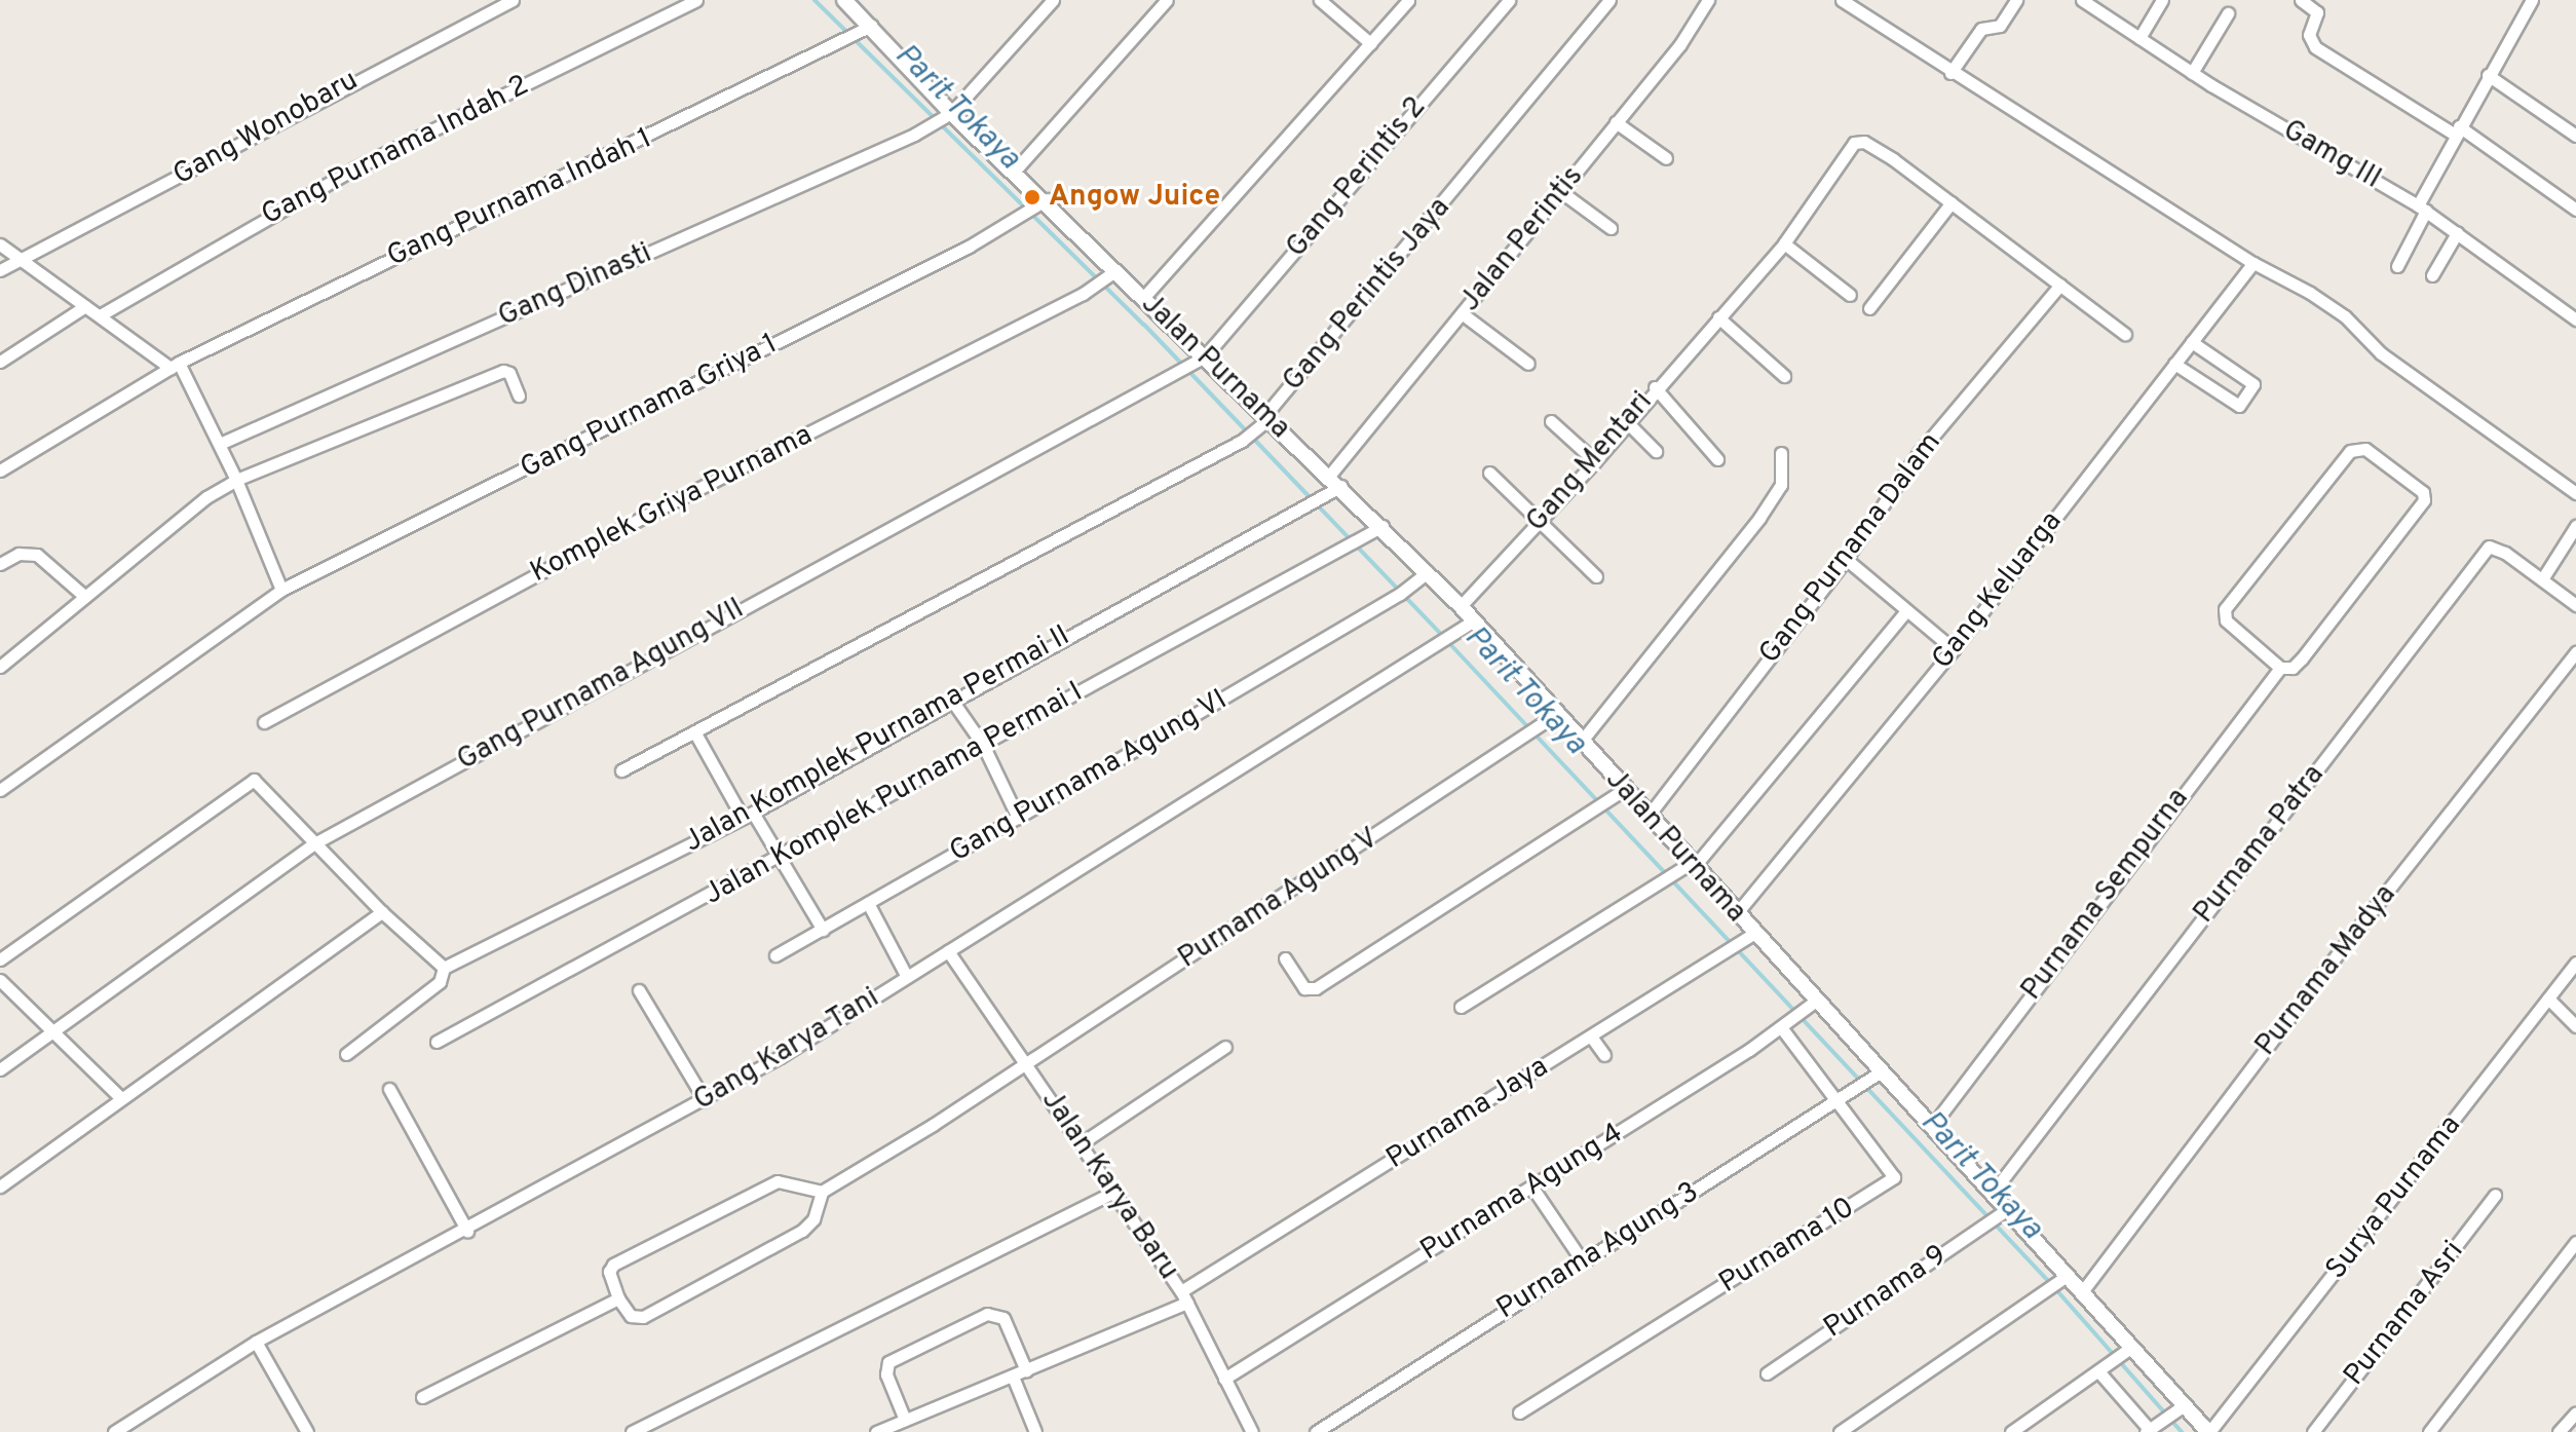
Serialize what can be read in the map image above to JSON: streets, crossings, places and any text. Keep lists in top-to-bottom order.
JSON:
{
  "streets": {
    "street": [
      "Gang Wonobaru",
      "Gang Purnama Indah 2",
      "Gamg III",
      "Gang Perintis 2",
      "Gang Purnama Indah 1",
      "Jalan Perintis",
      "Gang Dinasti",
      "Gang Perintis Jaya",
      "Jalan Purnama",
      "Gang Purnama Griya 1",
      "Gang Mentari",
      "Komplek Griya Purnama",
      "Gang Purnama Dalam",
      "Gang Keluarga",
      "Gang Purnama Agung VII",
      "Jalan Komplek Purnama Permai II",
      "Gang Purnama Agung VI",
      "Jalan Komplek Purnama Permai I",
      "Purnama Patra",
      "Purnama Sempurna",
      "Purnama Agung V",
      "Purnama Madya",
      "Gang Karya Tani",
      "Purnama Jaya",
      "Jalan Karya Baru",
      "Purnama Agung 4",
      "Surya Purnama",
      "Purnama 10",
      "Purnama Agung 3",
      "Purnama 9",
      "Purnama Asri"
    ]
  },
  "crossings": [
    ["Gang Perintis 2", "Jalan Purnama"],
    ["Gang Perintis 2", "Gang Purnama Agung VII"],
    ["Gang Purnama Indah 1", "Jalan Purnama"],
    ["Jalan Perintis", "Jalan Purnama"],
    ["Jalan Perintis", "Jalan Komplek Purnama Permai II"],
    ["Gang Dinasti", "Jalan Purnama"],
    ["Gang Perintis Jaya", "Jalan Purnama"],
    ["Jalan Purnama", "Gang Purnama Griya 1"],
    ["Jalan Purnama", "Gang Mentari"],
    ["Jalan Purnama", "Komplek Griya Purnama"],
    ["Jalan Purnama", "Gang Purnama Dalam"],
    ["Jalan Purnama", "Gang Keluarga"],
    ["Jalan Purnama", "Gang Purnama Agung VII"],
    ["Jalan Purnama", "Jalan Komplek Purnama Permai II"],
    ["Jalan Purnama", "Gang Purnama Agung VI"],
    ["Jalan Purnama", "Jalan Komplek Purnama Permai I"],
    ["Jalan Purnama", "Purnama Patra"],
    ["Jalan Purnama", "Purnama Sempurna"],
    ["Jalan Purnama", "Purnama Agung V"],
    ["Jalan Purnama", "Purnama Madya"],
    ["Jalan Purnama", "Gang Karya Tani"],
    ["Jalan Purnama", "Purnama Jaya"],
    ["Jalan Purnama", "Purnama Agung 4"],
    ["Jalan Purnama", "Surya Purnama"],
    ["Jalan Purnama", "Purnama Agung 3"],
    ["Jalan Purnama", "Purnama 9"],
    ["Purnama Agung V", "Jalan Karya Baru"],
    ["Gang Karya Tani", "Jalan Karya Baru"],
    ["Purnama Jaya", "Jalan Karya Baru"],
    ["Jalan Karya Baru", "Purnama Agung 4"],
    ["Purnama Agung 4", "Purnama 10"],
    ["Purnama 10", "Purnama Agung 3"]
  ],
  "water": ["Parit Tokaya"],
  "places": ["Angow Juice"]
}
